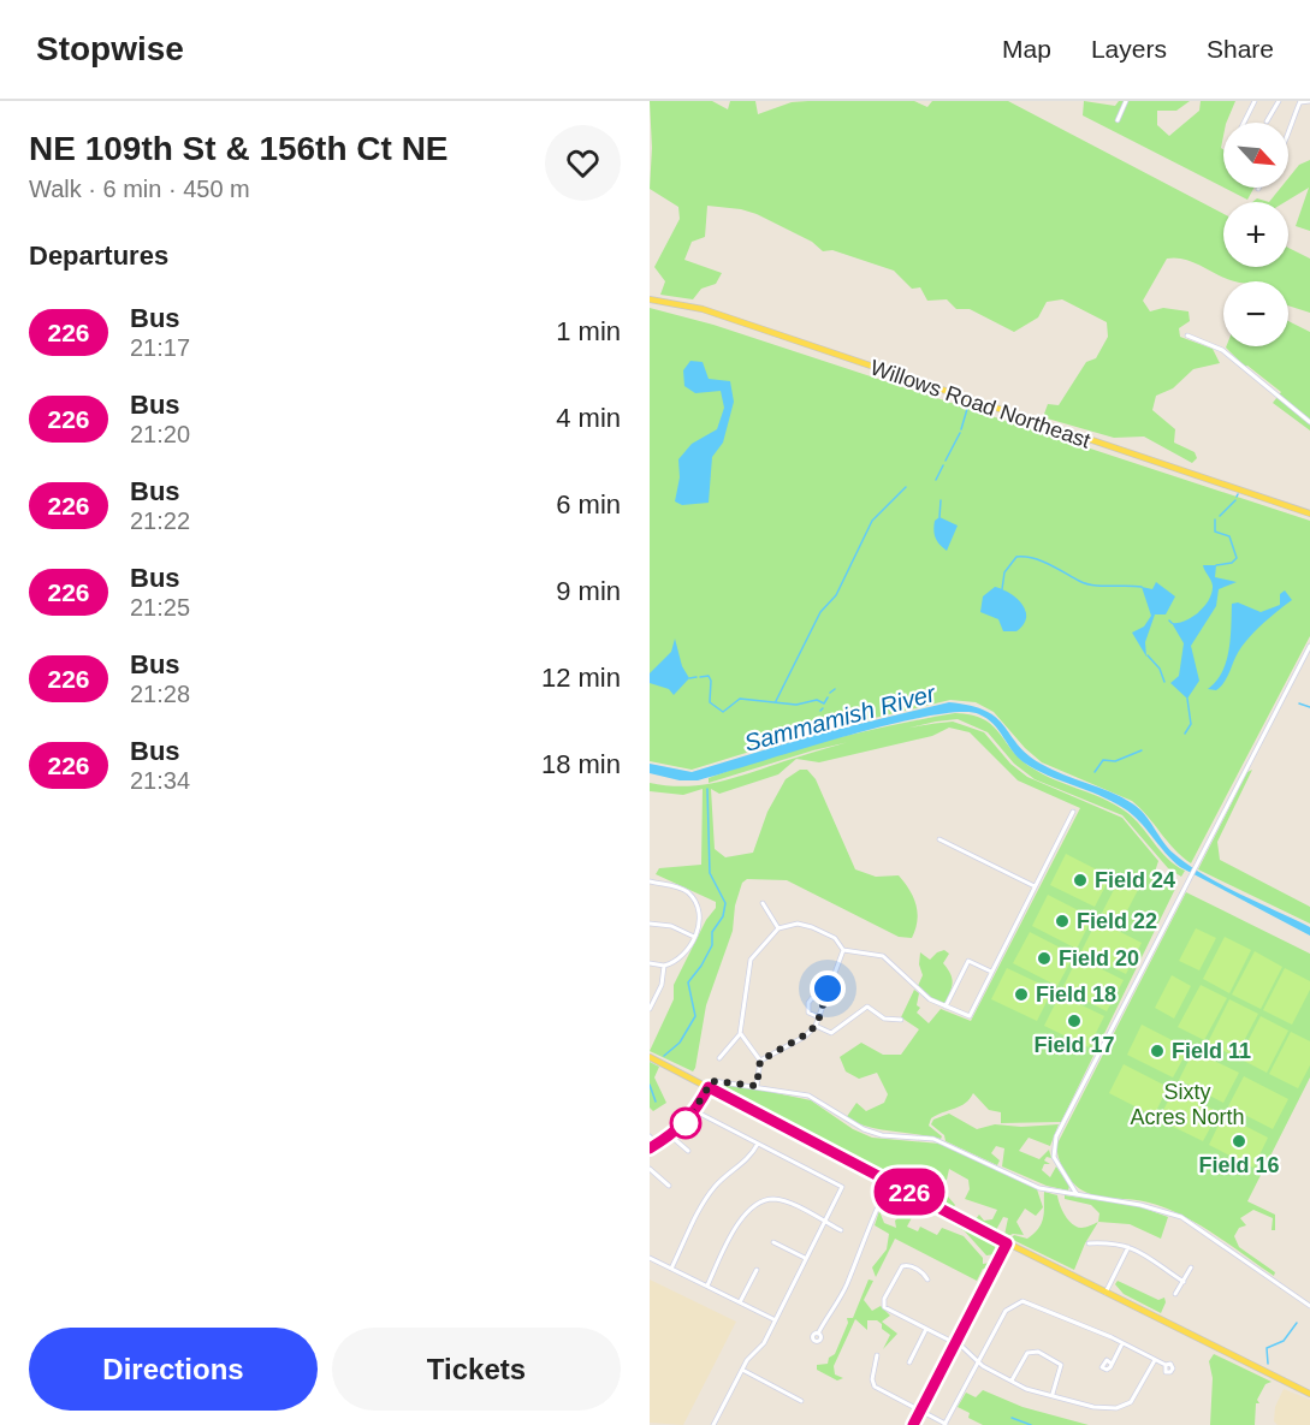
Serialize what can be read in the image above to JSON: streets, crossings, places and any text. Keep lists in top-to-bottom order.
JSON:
{
  "streets": {
    "main road": ["Willows Road Northeast"]
  },
  "water": ["Sammamish River"],
  "parks": ["Sixty Acres North"],
  "places": [
    "Field 24",
    "Field 22",
    "Field 20",
    "Field 18",
    "Field 17",
    "Field 11",
    "Field 16"
  ],
  "lines": ["bus line 226"],
  "north": "bottom right",
  "page": {
    "header": "Stopwise",
    "nav": ["Map", "Layers", "Share"],
    "heading": [
      ["NE 109th St & 156th Ct NE", "Walk · 6 min · 450 m"],
      "Departures"
    ],
    "on_map": "226",
    "map_buttons": ["+", "−"],
    "list": [
      {
        "mark": "226",
        "name": "Bus",
        "note": "21:17",
        "value": "1 min"
      },
      {
        "mark": "226",
        "name": "Bus",
        "note": "21:20",
        "value": "4 min"
      },
      {
        "mark": "226",
        "name": "Bus",
        "note": "21:22",
        "value": "6 min"
      },
      {
        "mark": "226",
        "name": "Bus",
        "note": "21:25",
        "value": "9 min"
      },
      {
        "mark": "226",
        "name": "Bus",
        "note": "21:28",
        "value": "12 min"
      },
      {
        "mark": "226",
        "name": "Bus",
        "note": "21:34",
        "value": "18 min"
      }
    ],
    "buttons": ["Directions", "Tickets"]
  }
}
